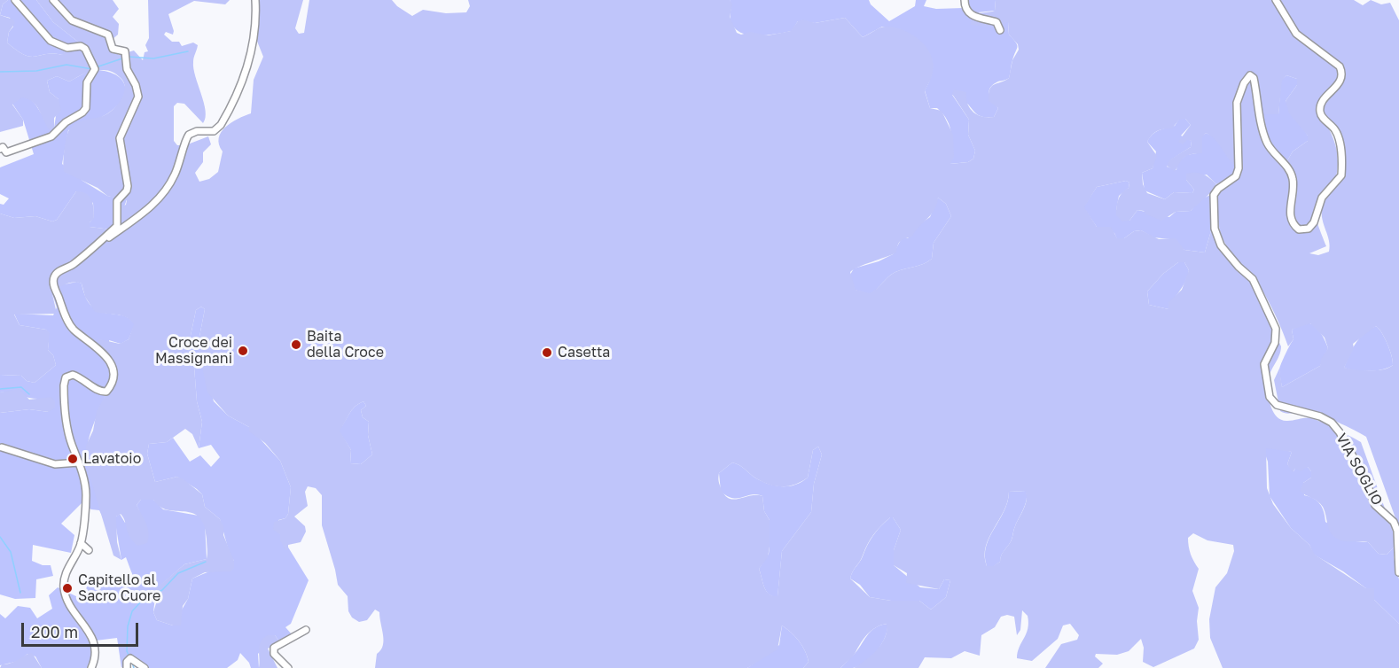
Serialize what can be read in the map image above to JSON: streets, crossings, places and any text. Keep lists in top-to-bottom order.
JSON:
{
  "streets": {
    "street": ["VIA SOGLIO"]
  },
  "places": [
    "Baita della Croce",
    "Croce dei Massignani",
    "Casetta",
    "Lavatoio",
    "Capitello al Sacro Cuore"
  ],
  "scale_bar": "200 m"
}
